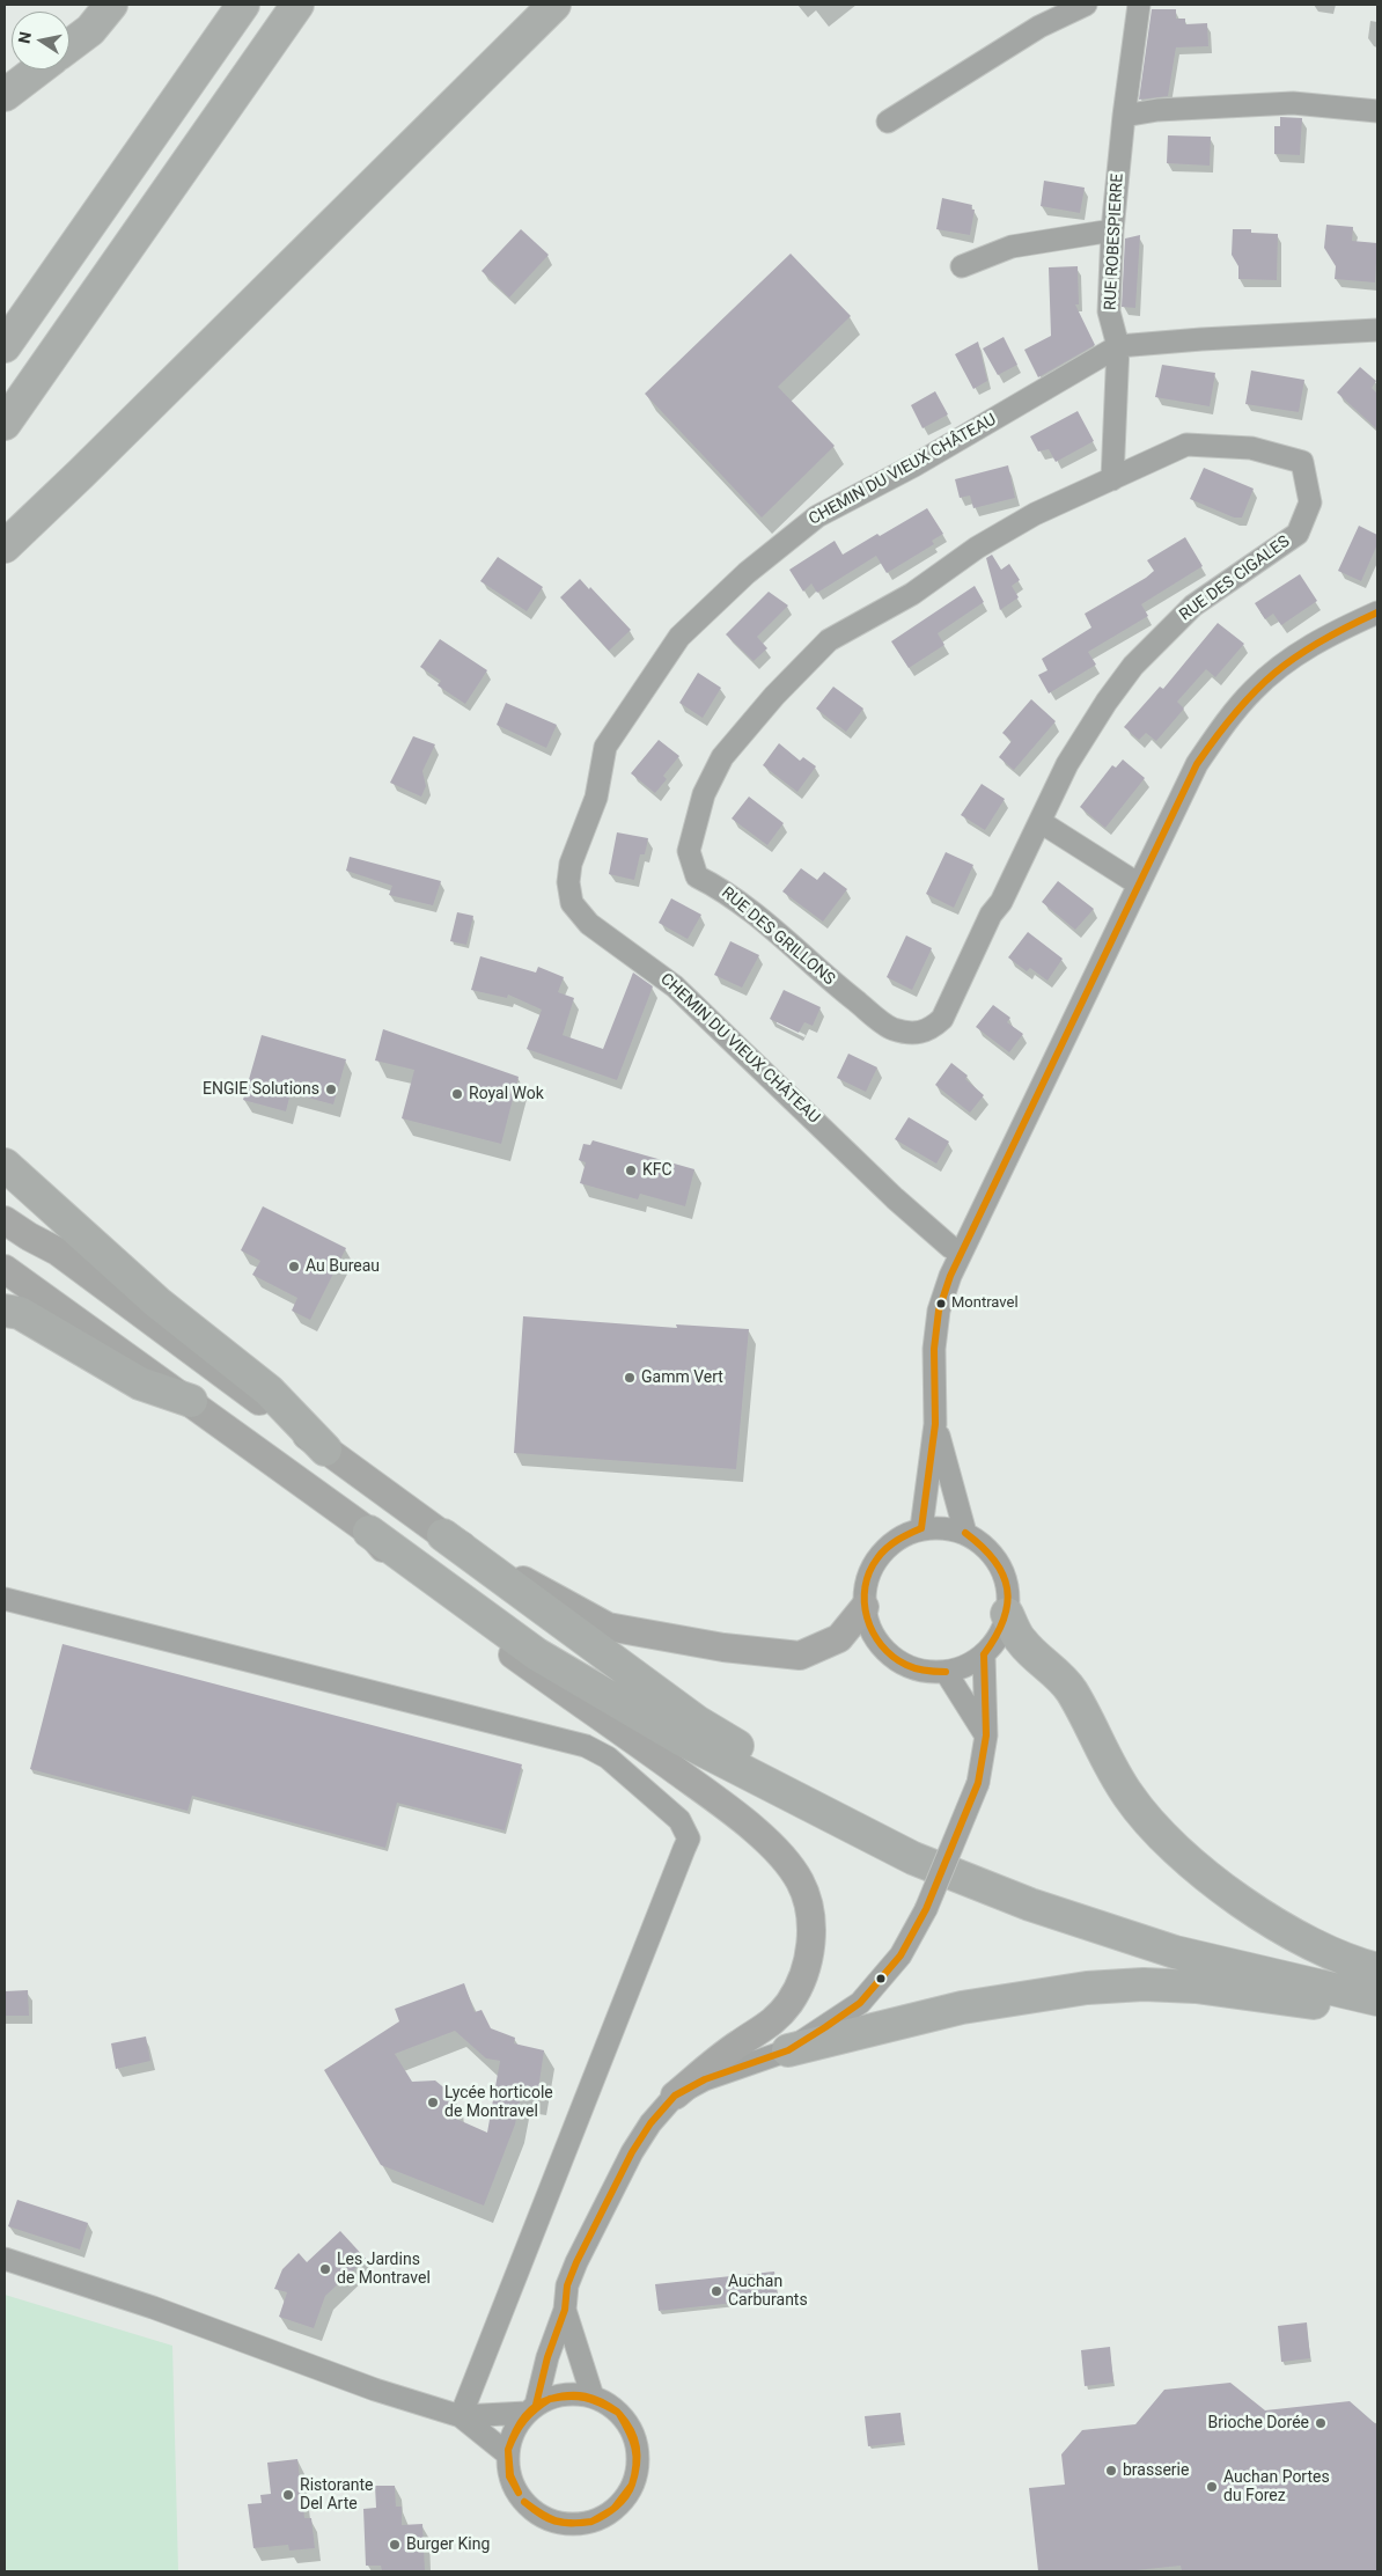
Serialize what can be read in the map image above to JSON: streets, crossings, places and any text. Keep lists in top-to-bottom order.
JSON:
{
  "streets": {
    "street": [
      "RUE ROBESPIERRE",
      "CHEMIN DU VIEUX CHÂTEAU",
      "RUE DES CIGALES",
      "RUE DES GRILLONS"
    ]
  },
  "crossings": [
    ["RUE ROBESPIERRE", "CHEMIN DU VIEUX CHÂTEAU"],
    ["RUE ROBESPIERRE", "RUE DES CIGALES"],
    ["RUE ROBESPIERRE", "RUE DES GRILLONS"],
    ["RUE DES CIGALES", "RUE DES GRILLONS"]
  ],
  "places": [
    "ENGIE Solutions",
    "Royal Wok",
    "KFC",
    "Au Bureau",
    "Montravel",
    "Gamm Vert",
    "Lycée horticole de Montravel",
    "Les Jardins de Montravel",
    "Auchan Carburants",
    "Brioche Dorée",
    "brasserie",
    "Auchan Portes du Forez",
    "Ristorante Del Arte",
    "Burger King"
  ],
  "north": "left"
}
